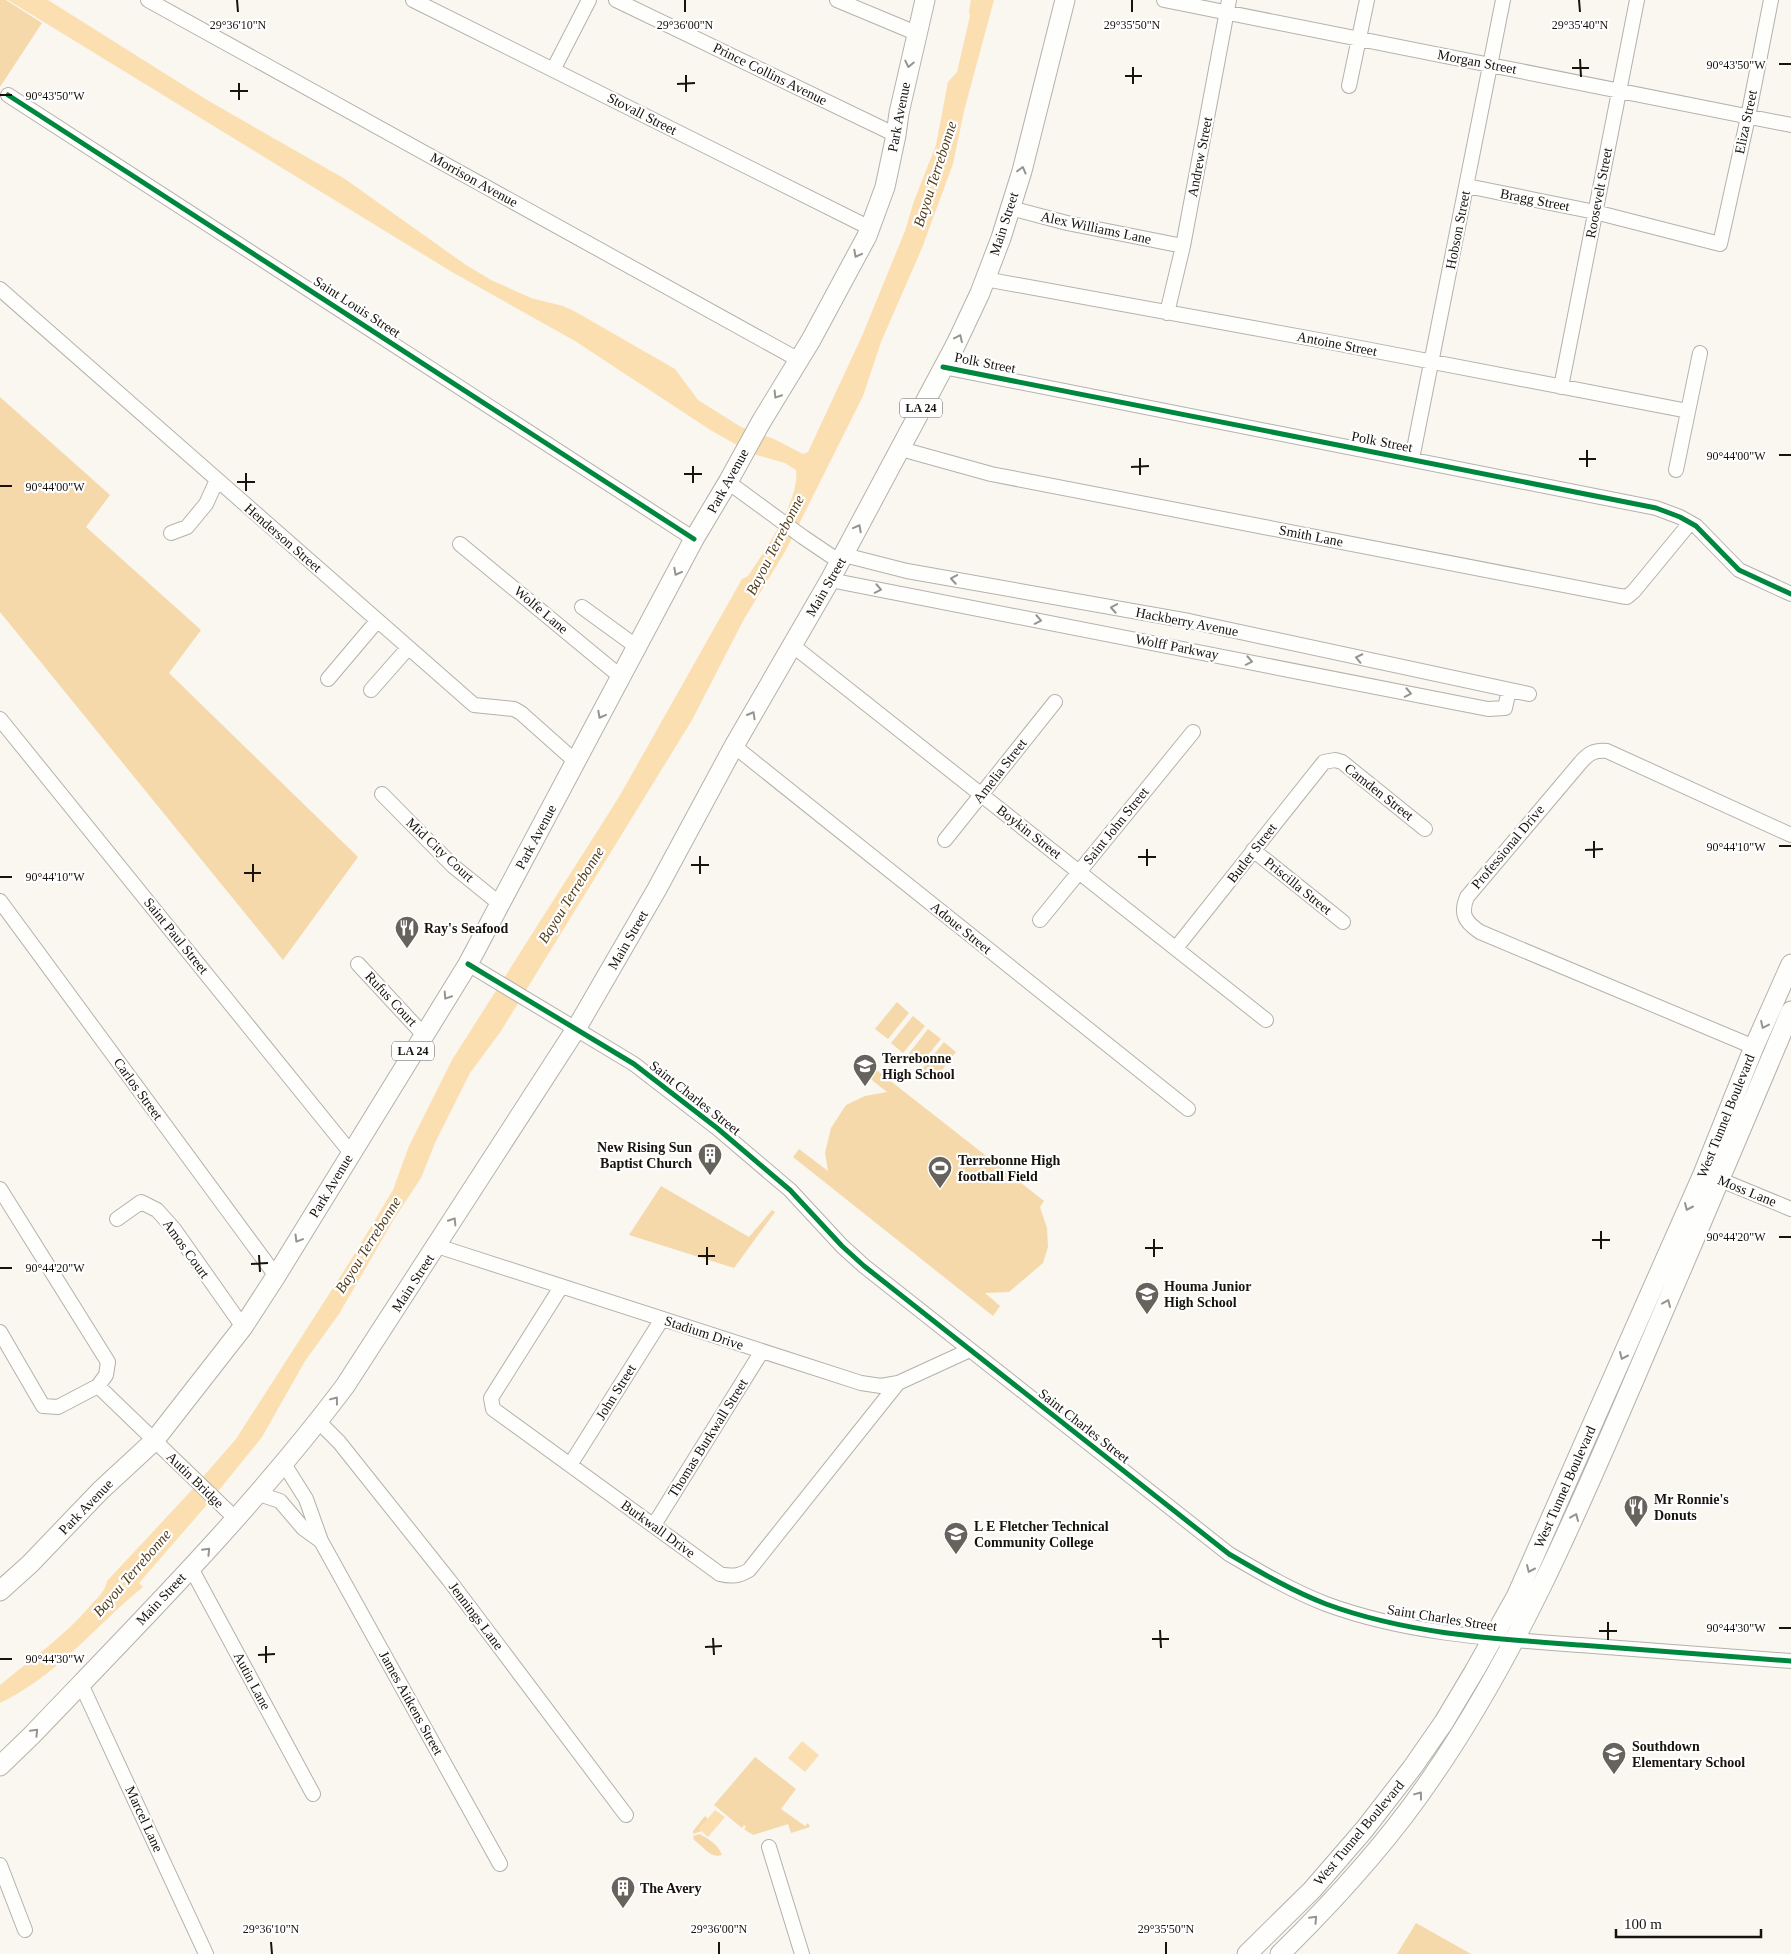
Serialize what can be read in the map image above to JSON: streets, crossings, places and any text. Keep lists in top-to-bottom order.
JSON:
{
  "streets": {
    "main road": [
      "Park Avenue",
      "Main Street",
      "LA 24",
      "West Tunnel Boulevard"
    ],
    "street": [
      "Morgan Street",
      "Prince Collins Avenue",
      "Stovall Street",
      "Eliza Street",
      "Andrew Street",
      "Morrison Avenue",
      "Roosevelt Street",
      "Bragg Street",
      "Alex Williams Lane",
      "Hobson Street",
      "Saint Louis Street",
      "Antoine Street",
      "Polk Street",
      "Smith Lane",
      "Henderson Street",
      "Wolfe Lane",
      "Hackberry Avenue",
      "Wolff Parkway",
      "Amelia Street",
      "Camden Street",
      "Saint John Street",
      "Boykin Street",
      "Professional Drive",
      "Mid City Court",
      "Butler Street",
      "Priscilla Street",
      "Adoue Street",
      "Saint Paul Street",
      "Rufus Court",
      "Carlos Street",
      "Saint Charles Street",
      "Moss Lane",
      "Amos Court",
      "Stadium Drive",
      "John Street",
      "Thomas Burkwall Street",
      "Autin Bridge",
      "Burkwall Drive",
      "Jennings Lane",
      "Autin Lane",
      "James Aitkens Street",
      "Marcel Lane"
    ]
  },
  "crossings": [
    ["Morgan Street", "Eliza Street"],
    ["Morgan Street", "Andrew Street"],
    ["Morgan Street", "Roosevelt Street"],
    ["Morgan Street", "Hobson Street"],
    ["Prince Collins Avenue", "Park Avenue"],
    ["Stovall Street", "Park Avenue"],
    ["Park Avenue", "Morrison Avenue"],
    ["Park Avenue", "Saint Louis Street"],
    ["Park Avenue", "Henderson Street"],
    ["Park Avenue", "Wolfe Lane"],
    ["Park Avenue", "Hackberry Avenue"],
    ["Park Avenue", "Mid City Court"],
    ["Park Avenue", "Saint Paul Street"],
    ["Park Avenue", "Rufus Court"],
    ["Park Avenue", "Carlos Street"],
    ["Park Avenue", "Saint Charles Street"],
    ["Park Avenue", "Amos Court"],
    ["Park Avenue", "Autin Bridge"],
    ["Eliza Street", "Bragg Street"],
    ["Andrew Street", "Alex Williams Lane"],
    ["Andrew Street", "Antoine Street"],
    ["Roosevelt Street", "Bragg Street"],
    ["Roosevelt Street", "Antoine Street"],
    ["Bragg Street", "Hobson Street"],
    ["Main Street", "Alex Williams Lane"],
    ["Main Street", "Antoine Street"],
    ["Main Street", "Polk Street"],
    ["Main Street", "Smith Lane"],
    ["Main Street", "Hackberry Avenue"],
    ["Main Street", "Wolff Parkway"],
    ["Main Street", "Boykin Street"],
    ["Main Street", "Adoue Street"],
    ["Main Street", "Saint Charles Street"],
    ["Main Street", "Stadium Drive"],
    ["Main Street", "Autin Bridge"],
    ["Main Street", "Jennings Lane"],
    ["Main Street", "Autin Lane"],
    ["Main Street", "James Aitkens Street"],
    ["Main Street", "Marcel Lane"],
    ["Hobson Street", "Antoine Street"],
    ["Hobson Street", "Polk Street"],
    ["Polk Street", "Smith Lane"],
    ["Hackberry Avenue", "Wolff Parkway"],
    ["Amelia Street", "Boykin Street"],
    ["Camden Street", "Butler Street"],
    ["Saint John Street", "Boykin Street"],
    ["Boykin Street", "Butler Street"],
    ["Professional Drive", "West Tunnel Boulevard"],
    ["Butler Street", "Priscilla Street"],
    ["Saint Charles Street", "West Tunnel Boulevard"],
    ["Saint Charles Street", "Stadium Drive"],
    ["West Tunnel Boulevard", "Moss Lane"],
    ["Stadium Drive", "John Street"],
    ["Stadium Drive", "Thomas Burkwall Street"],
    ["Stadium Drive", "Burkwall Drive"],
    ["John Street", "Burkwall Drive"],
    ["Thomas Burkwall Street", "Burkwall Drive"]
  ],
  "one_way": [
    "Park Avenue",
    "Main Street",
    "Hackberry Avenue",
    "Wolff Parkway"
  ],
  "water": ["Bayou Terrebonne"],
  "places": {
    "restaurant": ["Ray's Seafood", "Mr Ronnie's Donuts"],
    "school or university": [
      "Terrebonne High School",
      "Houma Junior High School",
      "L E Fletcher Technical Community College",
      "Southdown Elementary School"
    ],
    "building": ["New Rising Sun Baptist Church", "The Avery"],
    "sports": ["Terrebonne High football Field"]
  },
  "scale_bar": "100 m",
  "coordinates": [
    "29°36'10\"N",
    "29°36'00\"N",
    "29°35'50\"N",
    "29°35'40\"N",
    "90°43'50\"W",
    "90°44'00\"W",
    "90°44'10\"W",
    "90°44'20\"W",
    "90°44'30\"W"
  ]
}
